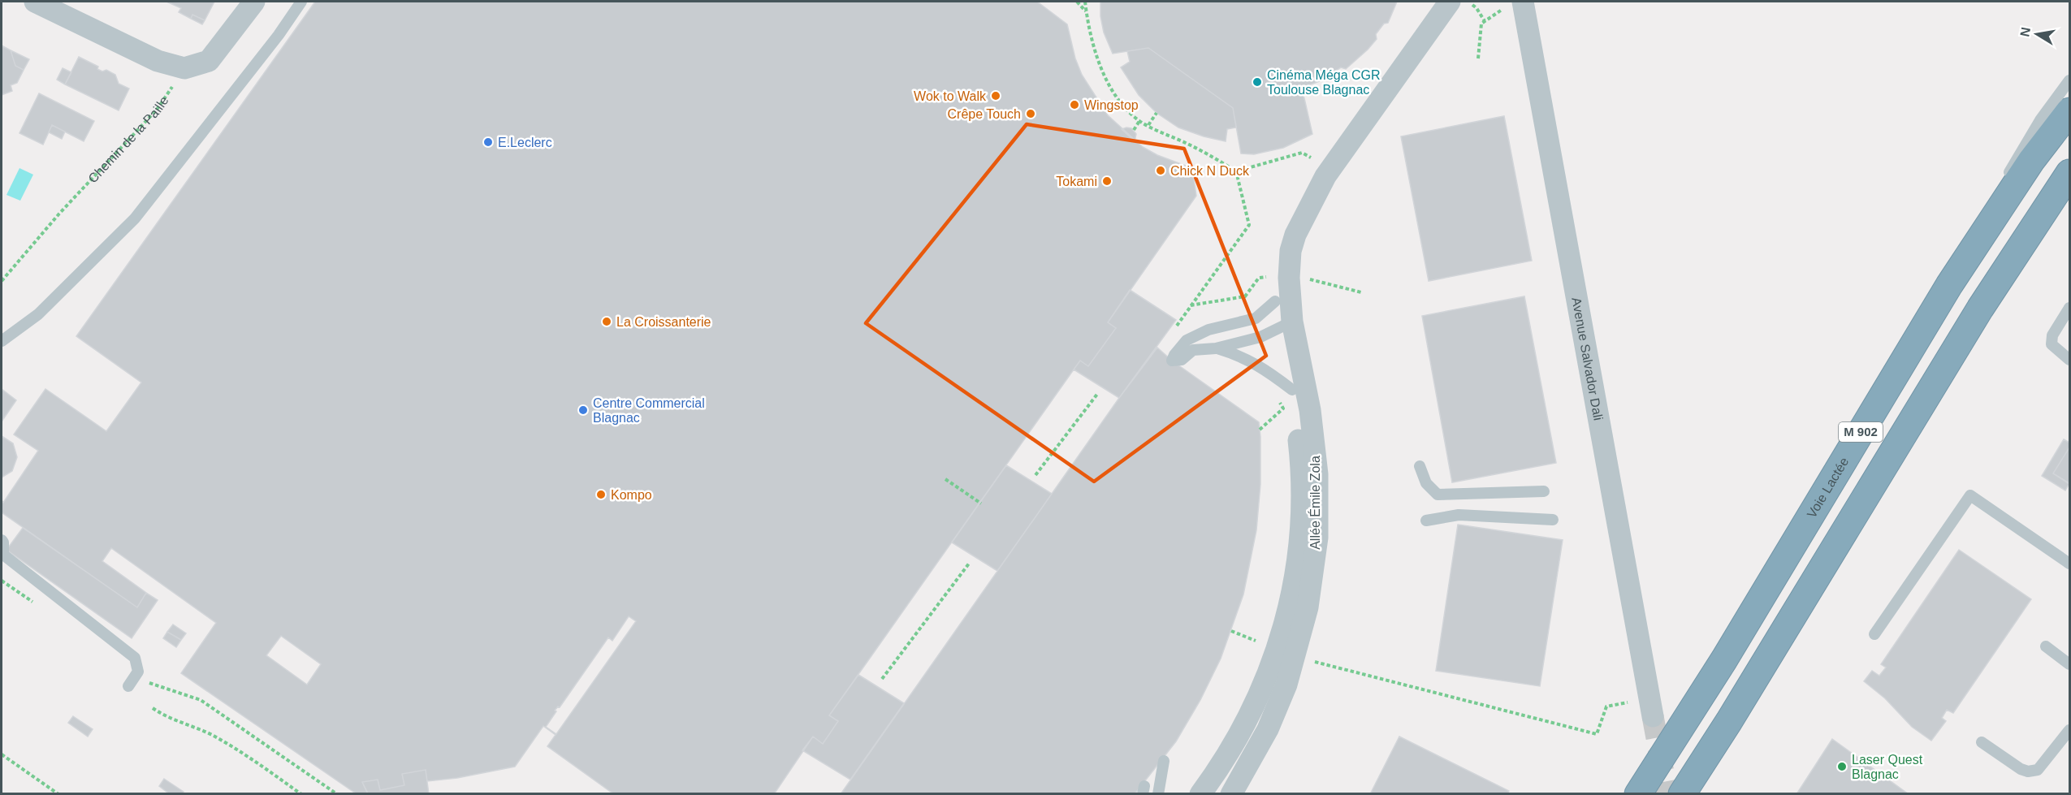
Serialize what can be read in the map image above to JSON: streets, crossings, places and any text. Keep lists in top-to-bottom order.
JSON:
{
  "streets": {
    "highway": ["M 902", "Voie Lactée"],
    "street": ["Avenue Salvador Dali", "Allée Émile Zola"],
    "path": ["Chemin de la Paille"]
  },
  "places": [
    "Cinéma Méga CGR Toulouse Blagnac",
    "Wok to Walk",
    "Wingstop",
    "Crêpe Touch",
    "E.Leclerc",
    "Chick N Duck",
    "Tokami",
    "La Croissanterie",
    "Centre Commercial Blagnac",
    "Kompo",
    "Laser Quest Blagnac"
  ],
  "north": "left"
}
